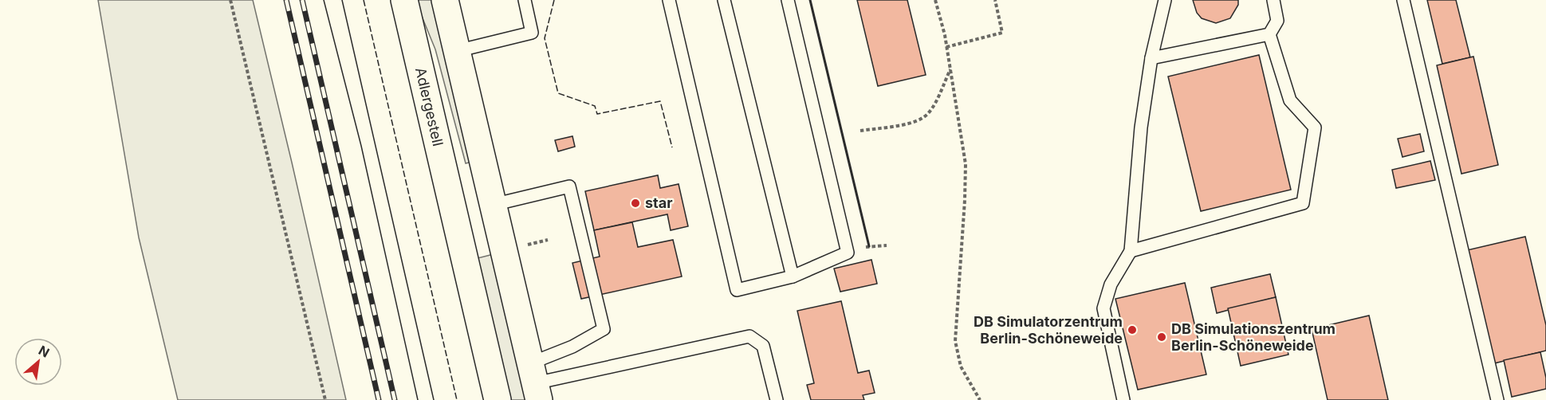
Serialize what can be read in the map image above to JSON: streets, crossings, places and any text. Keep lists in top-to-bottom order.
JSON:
{
  "streets": {
    "main road": ["Adlergestell"]
  },
  "places": ["star", "DB Simulatorzentrum Berlin-Schöneweide", "DB Simulationszentrum Berlin-Schöneweide"],
  "north": "top right"
}
